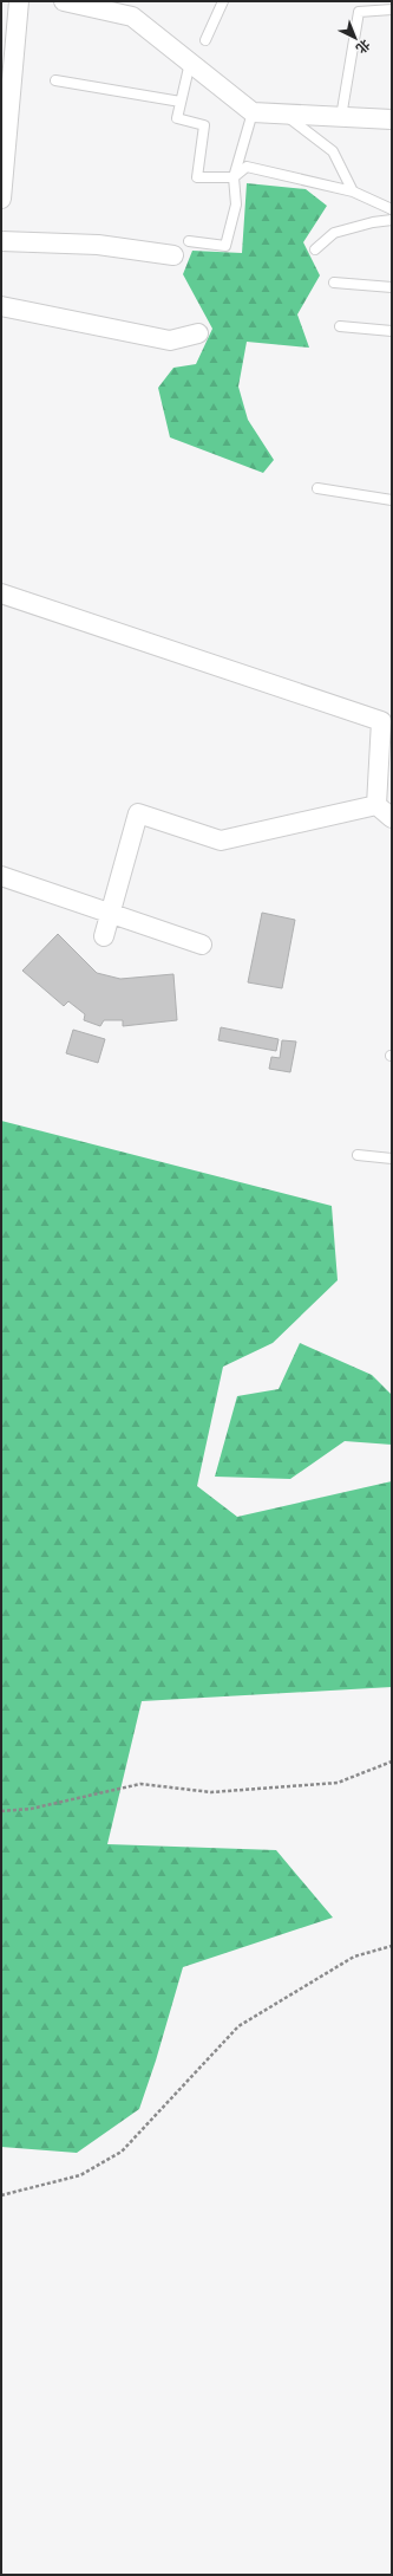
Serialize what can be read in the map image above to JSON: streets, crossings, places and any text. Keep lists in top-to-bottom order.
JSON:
{
  "north": "bottom right"
}
